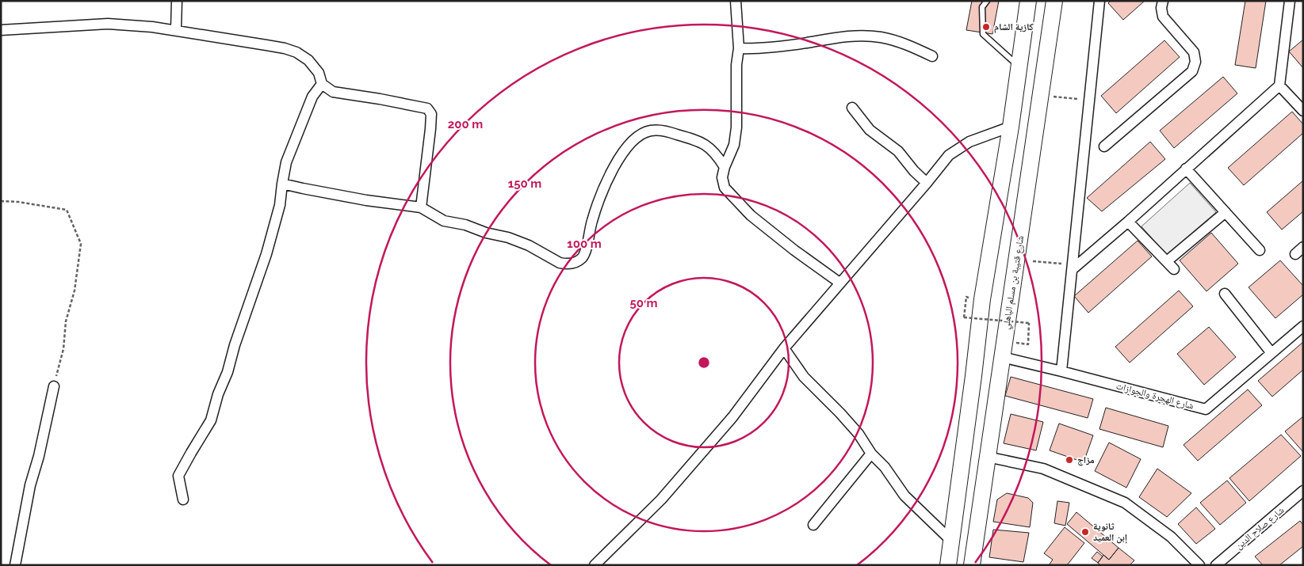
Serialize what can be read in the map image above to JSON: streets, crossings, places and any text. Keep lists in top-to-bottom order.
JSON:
{
  "streets": {
    "main road": ["شارع قتيبة بن مسلم الباهلي"],
    "street": ["شارع الهجرة والجوازات", "شارع صلاح الدين"]
  },
  "crossings": [
    ["شارع قتيبة بن مسلم الباهلي", "شارع الهجرة والجوازات"]
  ],
  "places": ["كازية الشام", "مزاج", "ثانوية إبن العميد"],
  "rings": [
    "200 m",
    "150 m",
    "100 m",
    "50 m"
  ]
}
